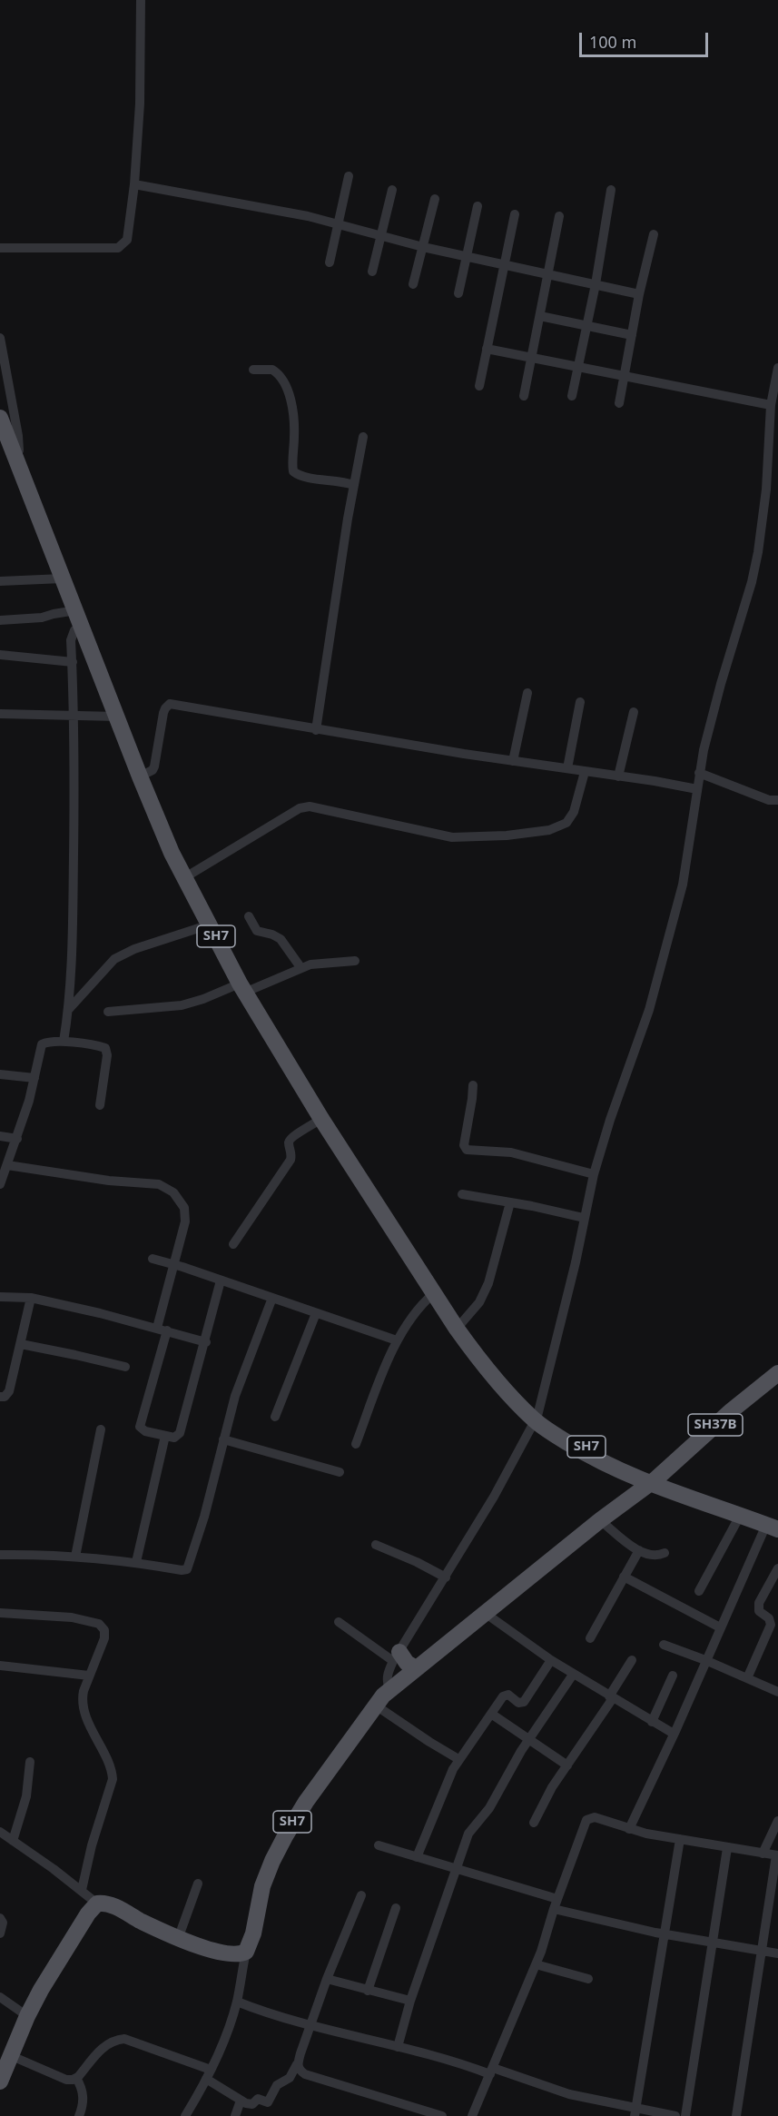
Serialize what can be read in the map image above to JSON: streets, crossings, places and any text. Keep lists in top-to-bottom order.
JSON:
{
  "streets": {
    "main road": ["SH7", "SH37B"]
  },
  "crossings": [
    ["SH7", "SH37B"]
  ],
  "scale_bar": "100 m"
}
